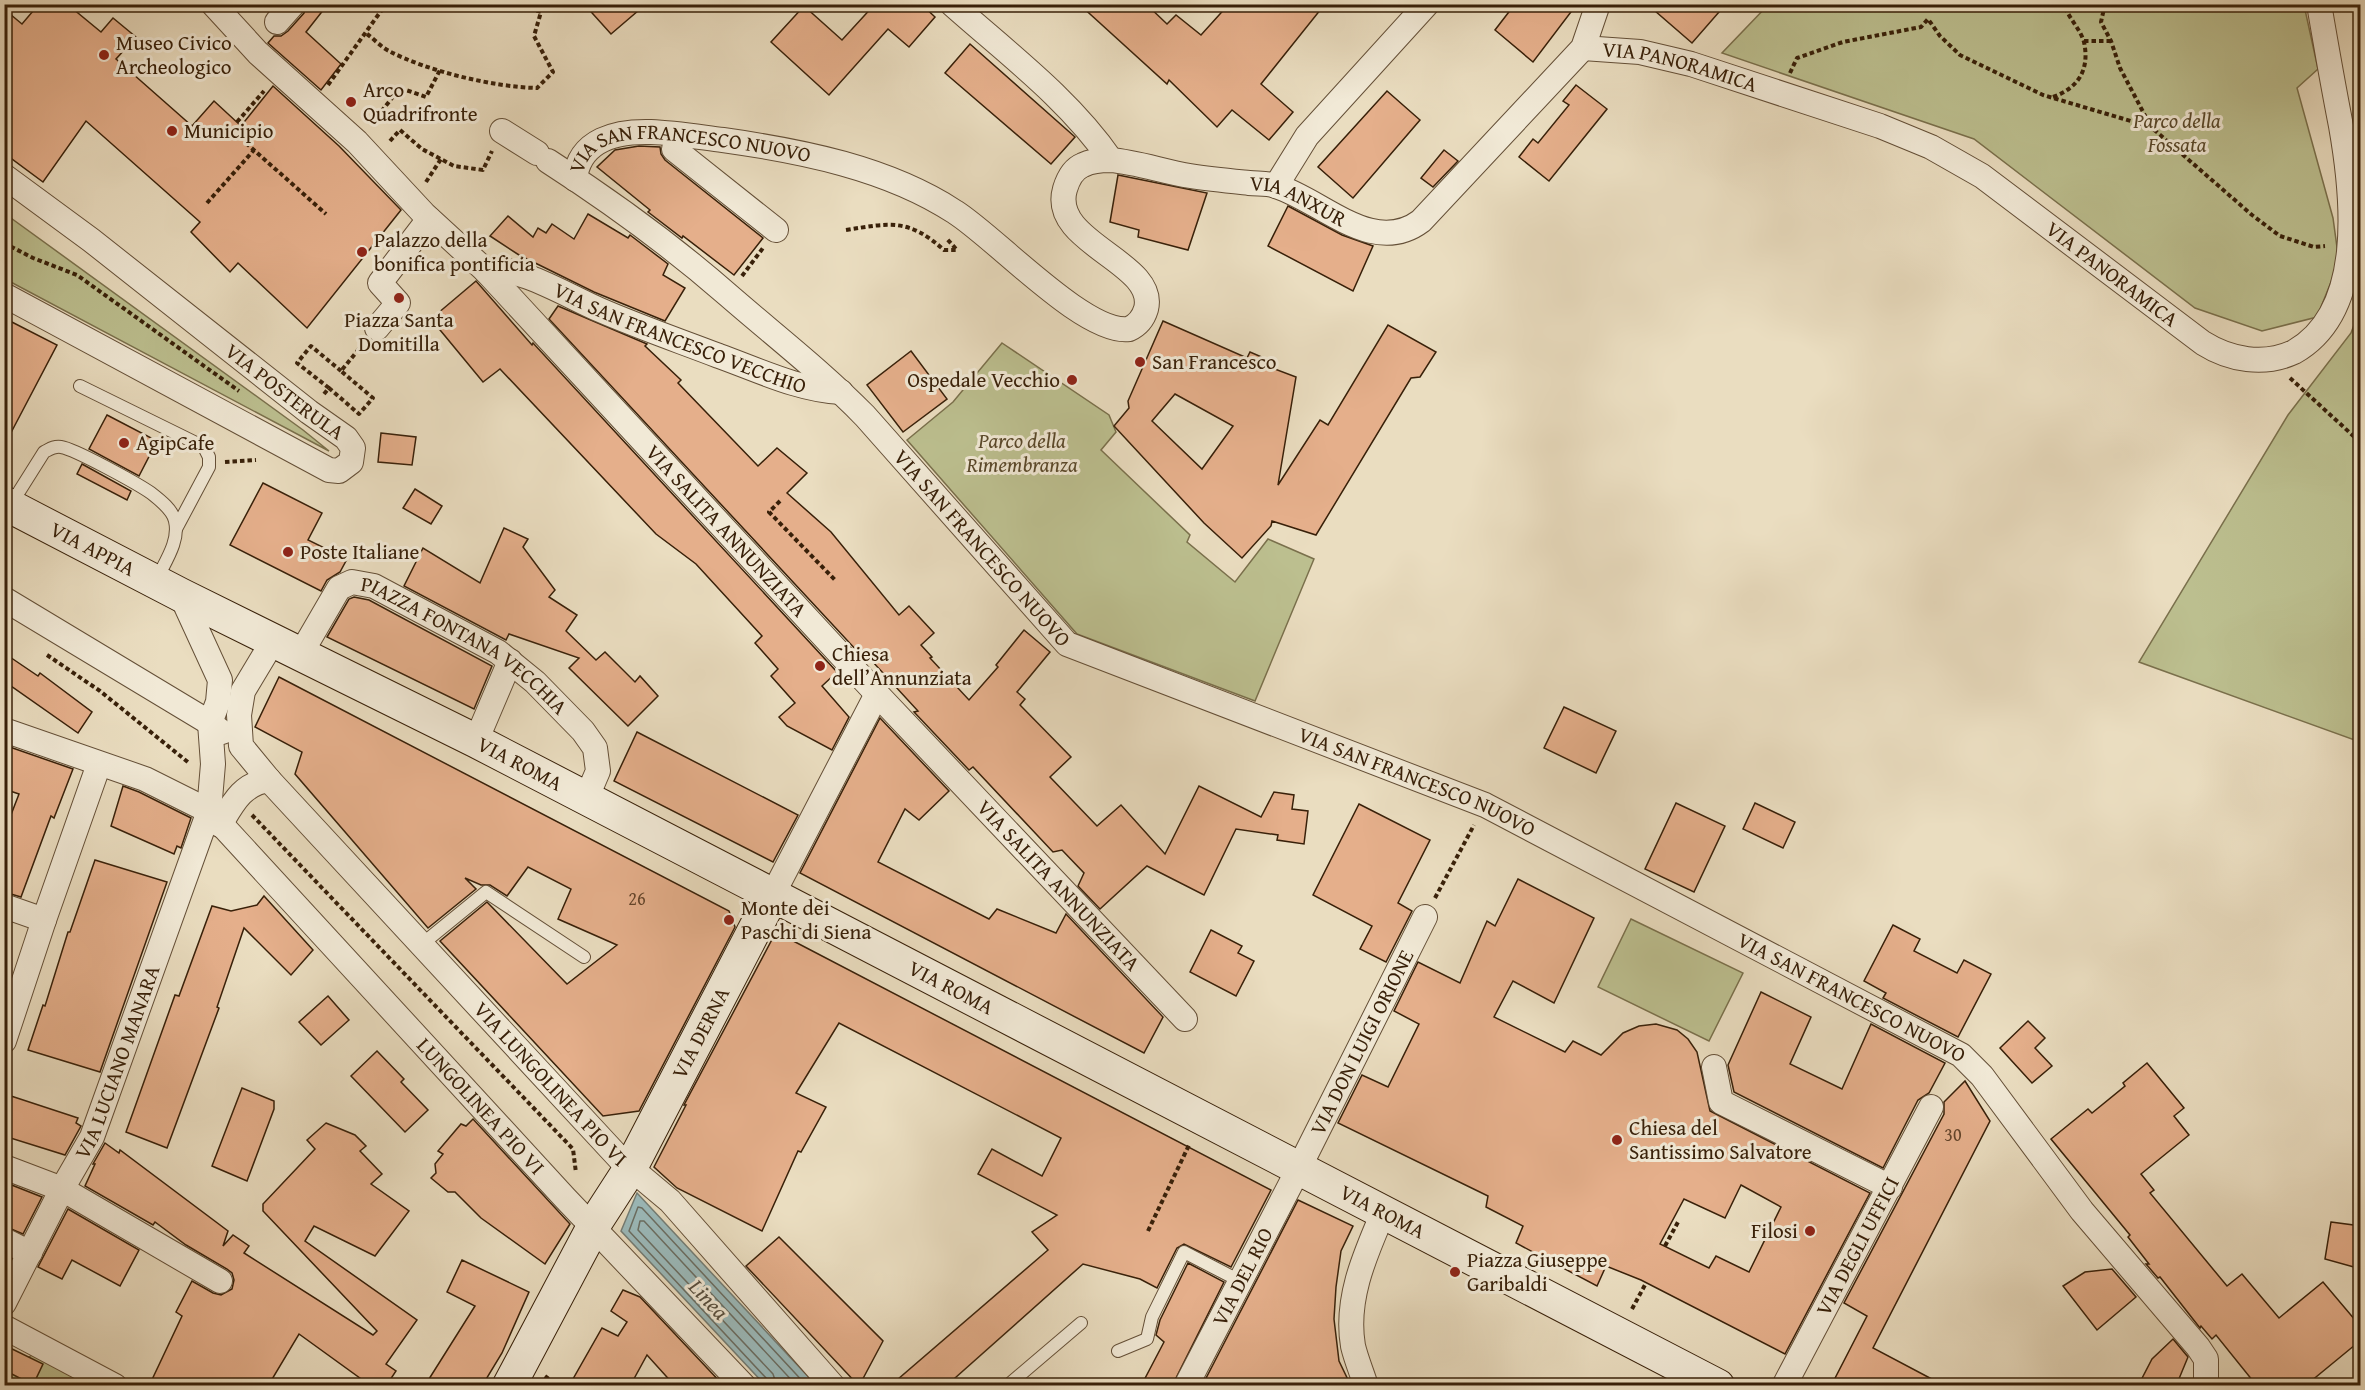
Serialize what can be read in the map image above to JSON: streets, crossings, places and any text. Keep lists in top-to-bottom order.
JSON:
{
  "streets": {
    "main road": ["VIA APPIA", "VIA ROMA", "VIA DERNA"],
    "street": [
      "VIA PANORAMICA",
      "VIA SAN FRANCESCO NUOVO",
      "VIA ANXUR",
      "VIA SAN FRANCESCO VECCHIO",
      "VIA POSTERULA",
      "VIA SALITA ANNUNZIATA",
      "PIAZZA FONTANA VECCHIA",
      "VIA DON LUIGI ORIONE",
      "VIA LUCIANO MANARA",
      "VIA LUNGOLINEA PIO VI",
      "LUNGOLINEA PIO VI",
      "VIA DEGLI UFFICI",
      "VIA DEL RIO"
    ]
  },
  "crossings": [
    ["VIA PANORAMICA", "VIA ANXUR"],
    ["VIA SAN FRANCESCO NUOVO", "VIA ANXUR"],
    ["VIA SAN FRANCESCO NUOVO", "VIA SAN FRANCESCO VECCHIO"],
    ["VIA SAN FRANCESCO VECCHIO", "VIA SALITA ANNUNZIATA"],
    ["VIA APPIA", "VIA ROMA"],
    ["PIAZZA FONTANA VECCHIA", "VIA ROMA"],
    ["VIA ROMA", "VIA DERNA"],
    ["VIA ROMA", "VIA DON LUIGI ORIONE"],
    ["VIA ROMA", "VIA DEL RIO"],
    ["VIA DERNA", "VIA LUNGOLINEA PIO VI"],
    ["VIA DERNA", "LUNGOLINEA PIO VI"],
    ["VIA DON LUIGI ORIONE", "VIA DEL RIO"],
    ["VIA LUCIANO MANARA", "LUNGOLINEA PIO VI"]
  ],
  "water": ["Linea"],
  "parks": ["Parco della Fossata", "Parco della Rimembranza"],
  "places": [
    "Museo Civico Archeologico",
    "Arco Quadrifronte",
    "Municipio",
    "Palazzo della bonifica pontificia",
    "Piazza Santa Domitilla",
    "San Francesco",
    "Ospedale Vecchio",
    "AgipCafe",
    "Poste Italiane",
    "Chiesa dell’Annunziata",
    "Monte dei Paschi di Siena",
    "Chiesa del Santissimo Salvatore",
    "Filosi",
    "Piazza Giuseppe Garibaldi"
  ],
  "house_numbers": ["26", "30"]
}
